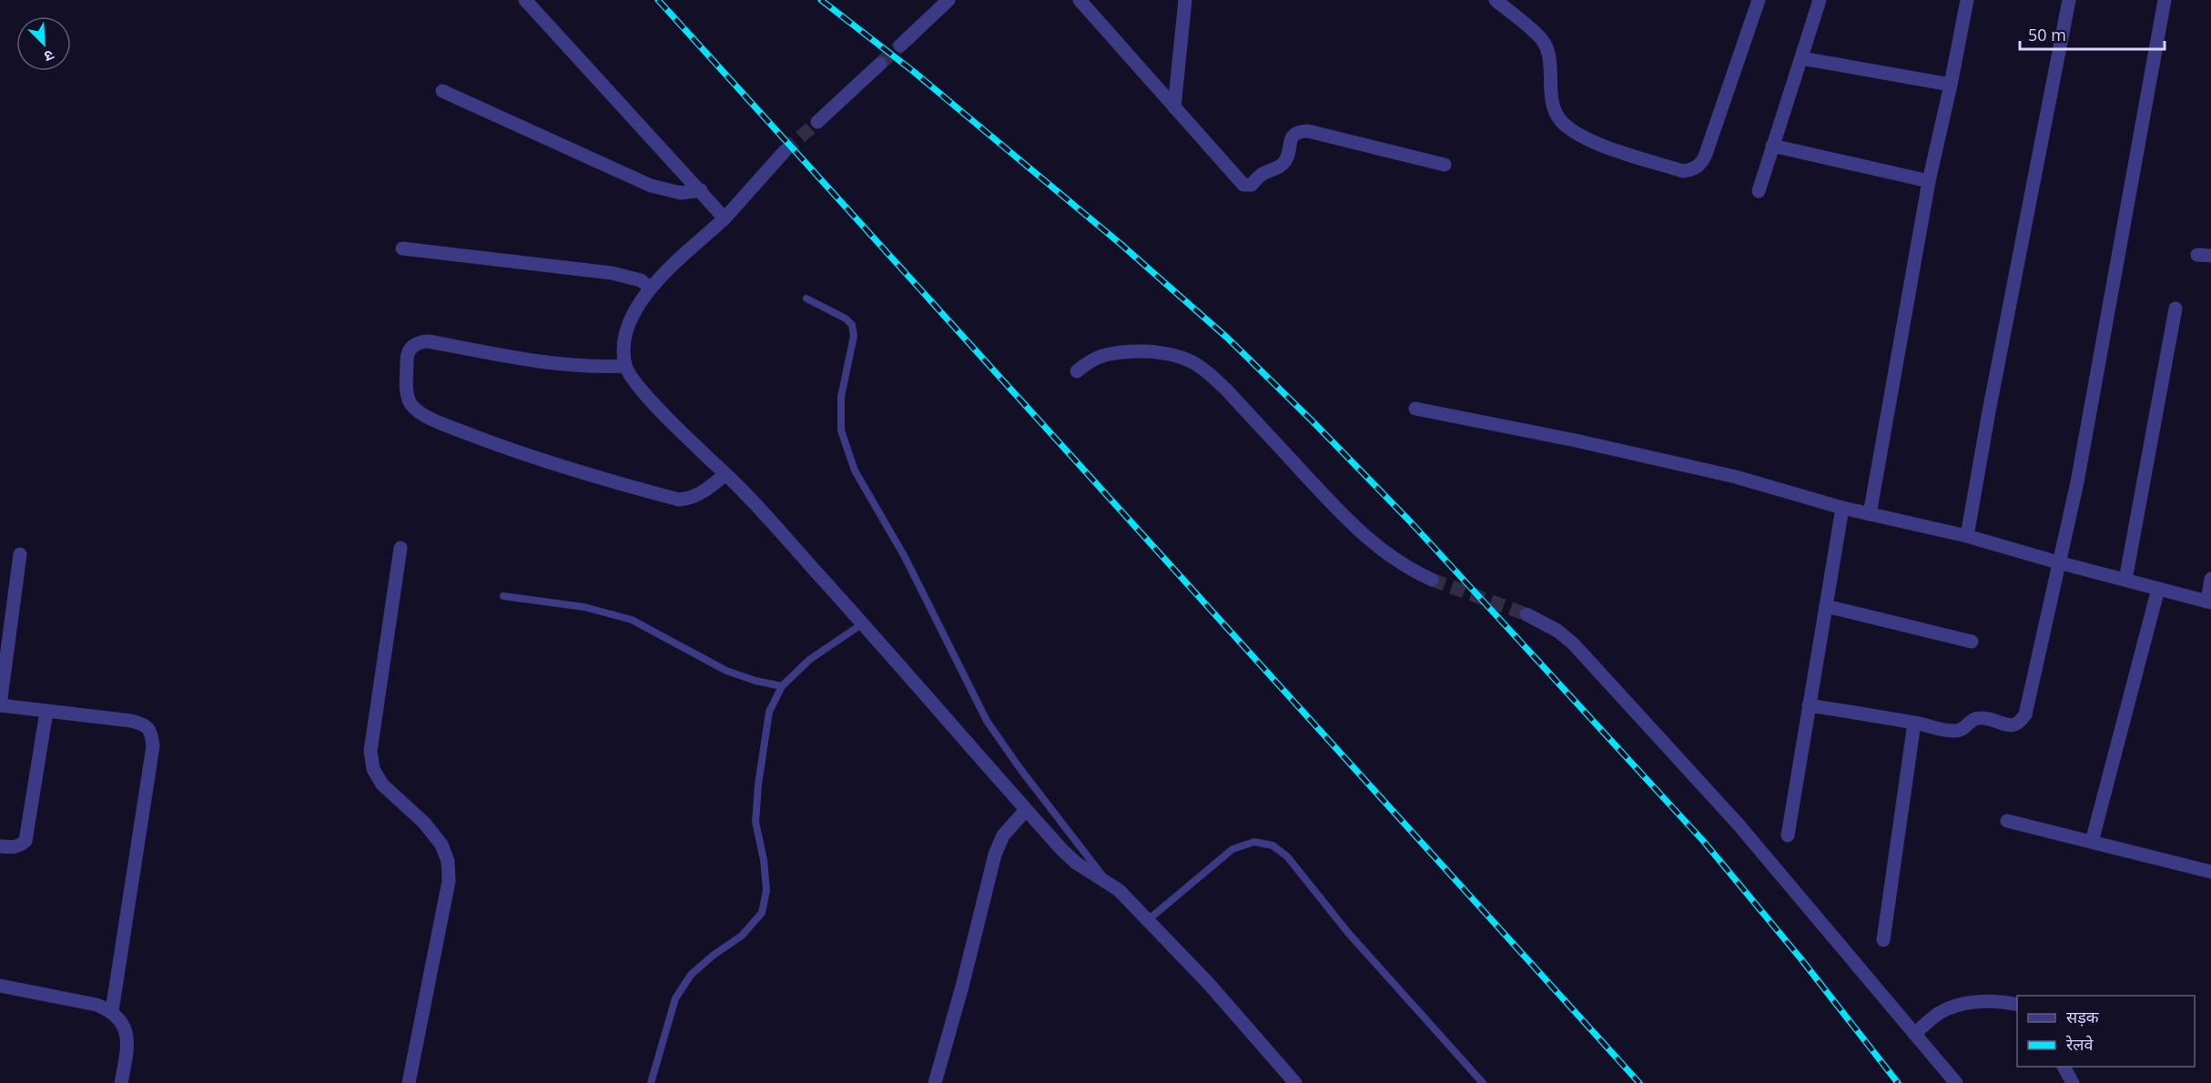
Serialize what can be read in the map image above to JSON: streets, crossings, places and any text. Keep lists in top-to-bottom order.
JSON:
{
  "legend": ["सड़क", "रेलवे"],
  "scale_bar": "50 m",
  "north": "bottom right"
}
